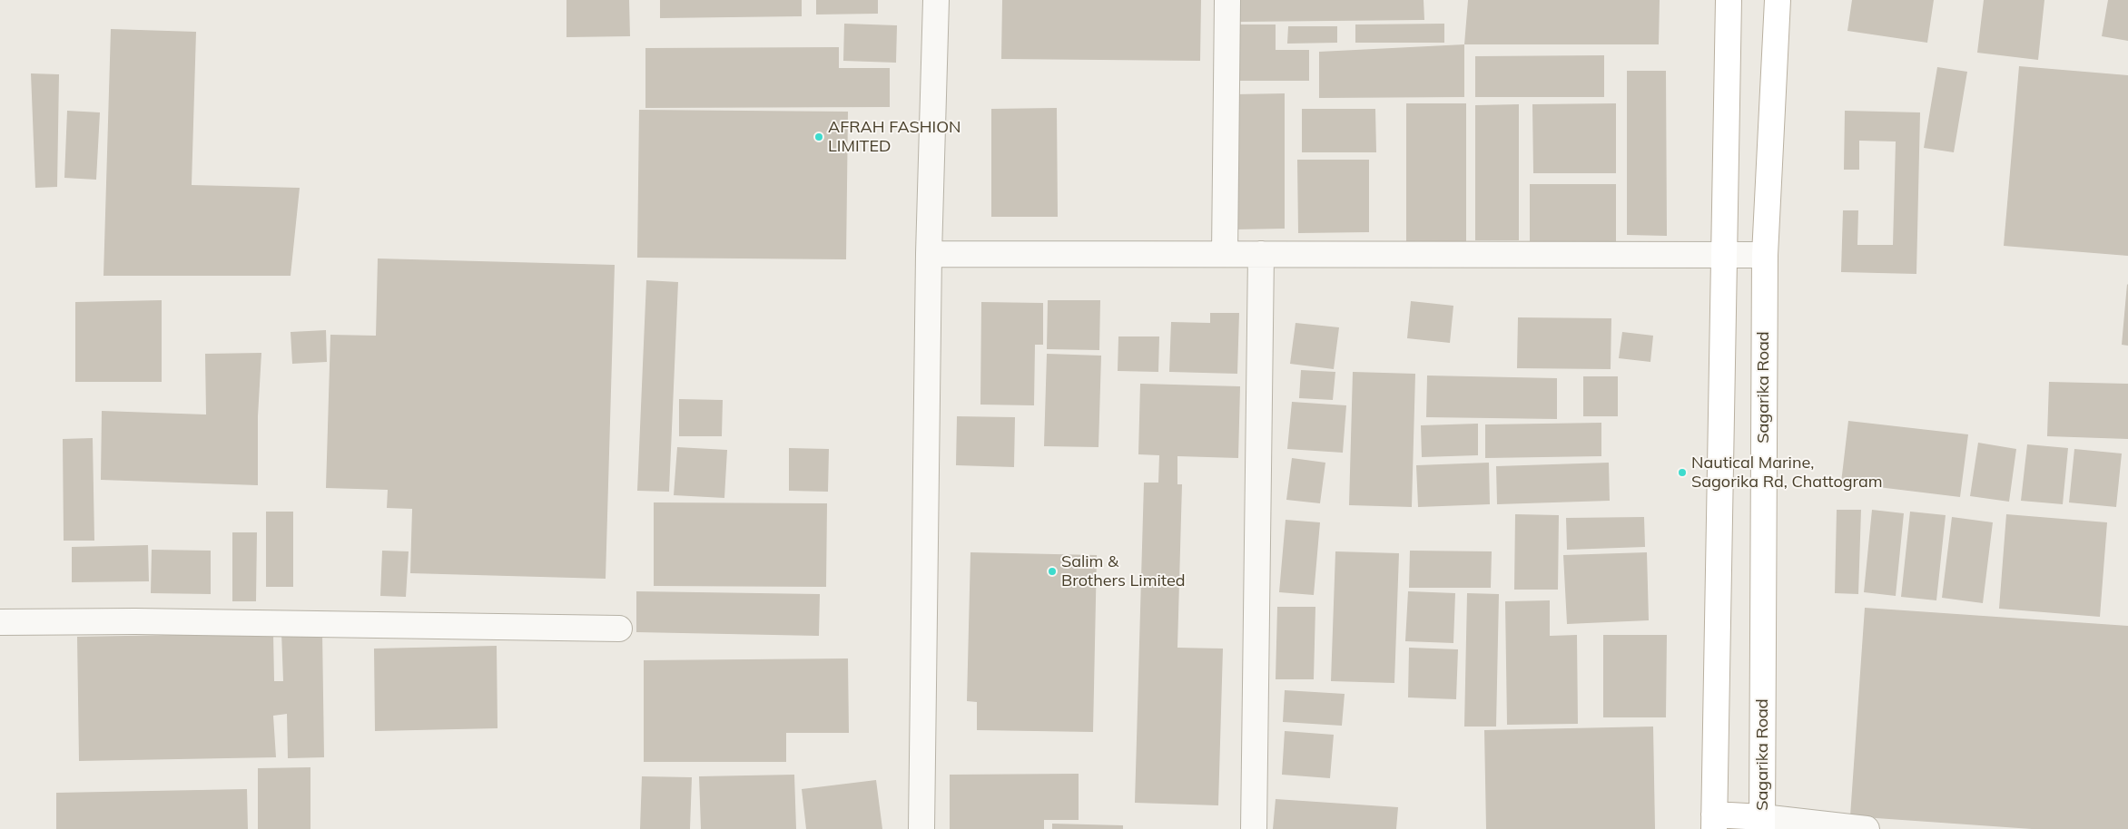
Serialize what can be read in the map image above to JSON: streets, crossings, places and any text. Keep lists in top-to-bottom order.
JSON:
{
  "streets": {
    "main road": ["Sagarika Road"]
  },
  "places": ["AFRAH FASHION LIMITED", "Nautical Marine, Sagorika Rd, Chattogram", "Salim & Brothers Limited"]
}
